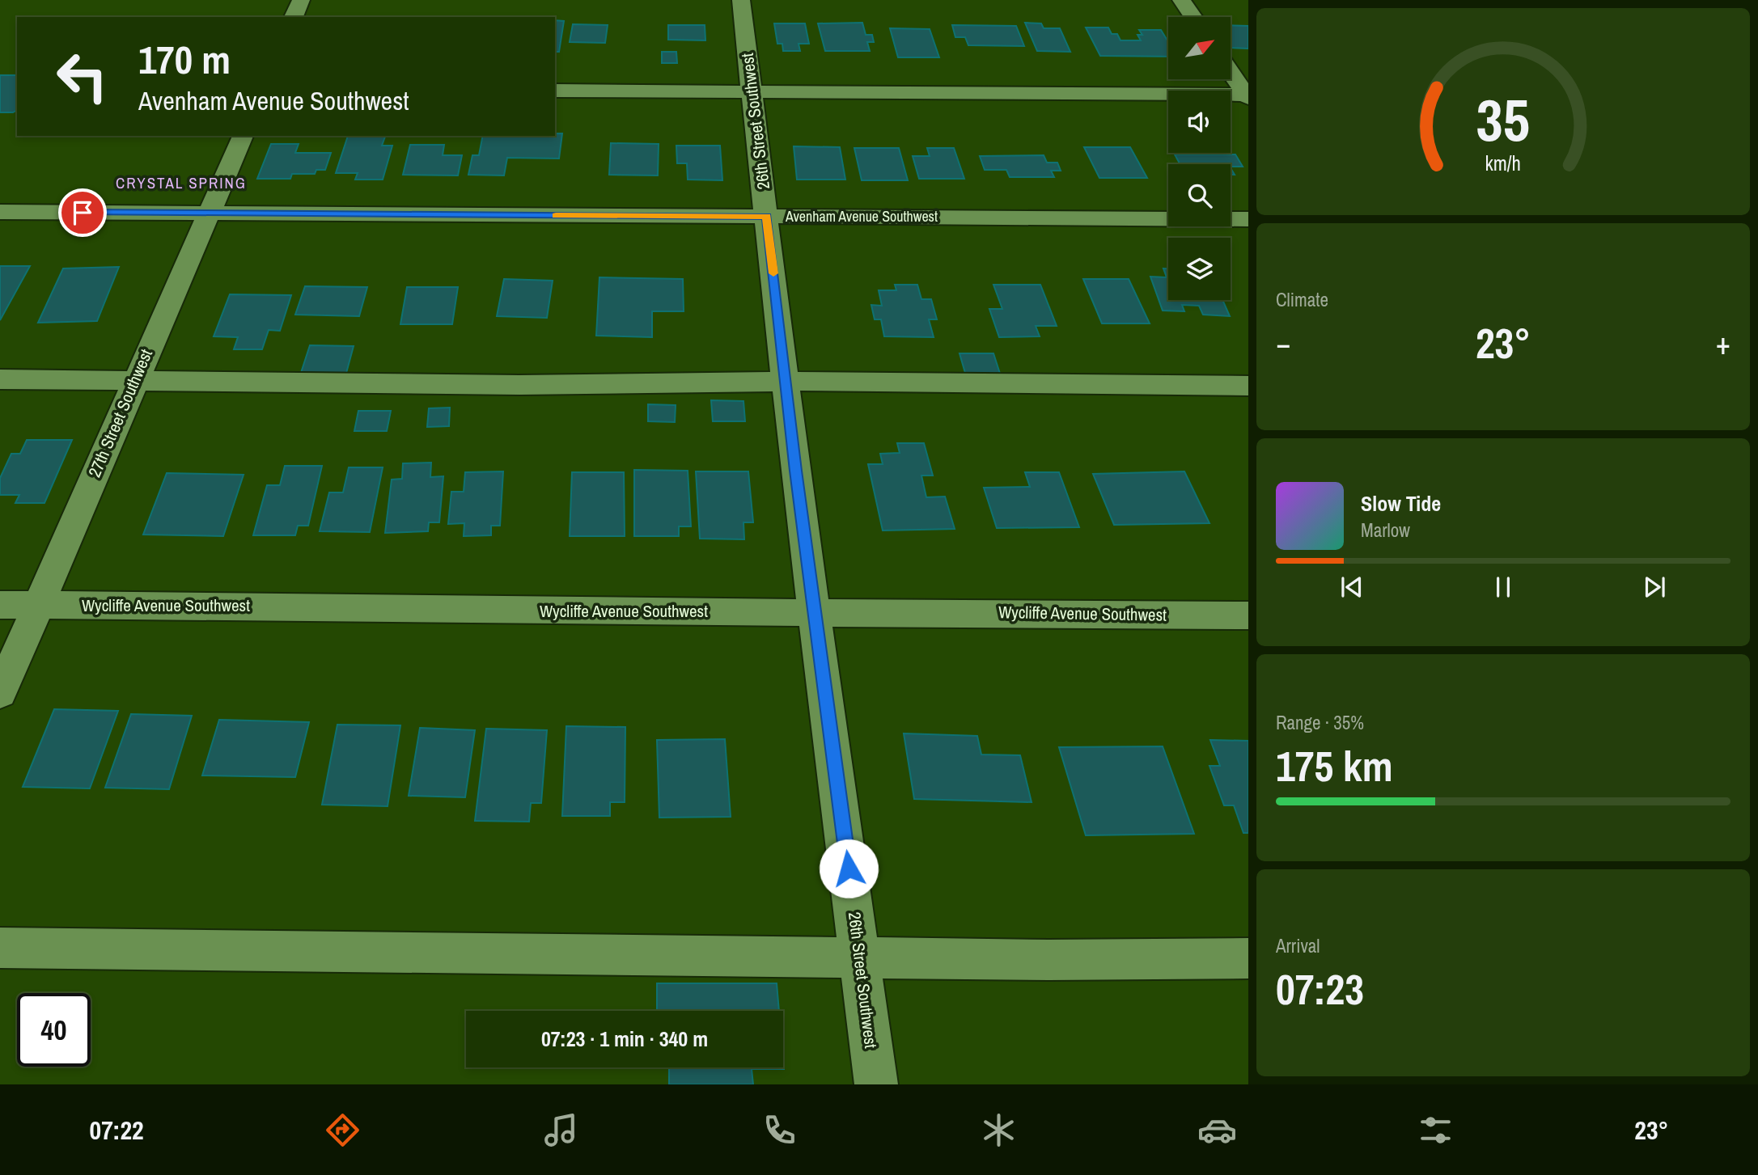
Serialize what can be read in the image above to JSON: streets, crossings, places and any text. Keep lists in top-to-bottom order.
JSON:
{
  "streets": {
    "street": [
      "26th Street Southwest",
      "Avenham Avenue Southwest",
      "27th Street Southwest",
      "Wycliffe Avenue Southwest"
    ]
  },
  "crossings": [
    ["26th Street Southwest", "Avenham Avenue Southwest"],
    ["26th Street Southwest", "Wycliffe Avenue Southwest"],
    ["Avenham Avenue Southwest", "27th Street Southwest"],
    ["27th Street Southwest", "Wycliffe Avenue Southwest"]
  ],
  "districts": ["CRYSTAL SPRING"],
  "north": "top right",
  "page": {
    "turn": ["170 m", "Avenham Avenue Southwest"],
    "tile": [
      "Climate",
      ["Range · 35%", "175 km"],
      ["Arrival", "07:23"]
    ],
    "heat": ["−", "23°", "+"],
    "song": ["Slow Tide", "Marlow"],
    "limit": "40",
    "trip": "07:23 · 1 min · 340 m",
    "tabs": ["07:22", "23°"],
    "gauge": ["35", "km/h"]
  }
}
